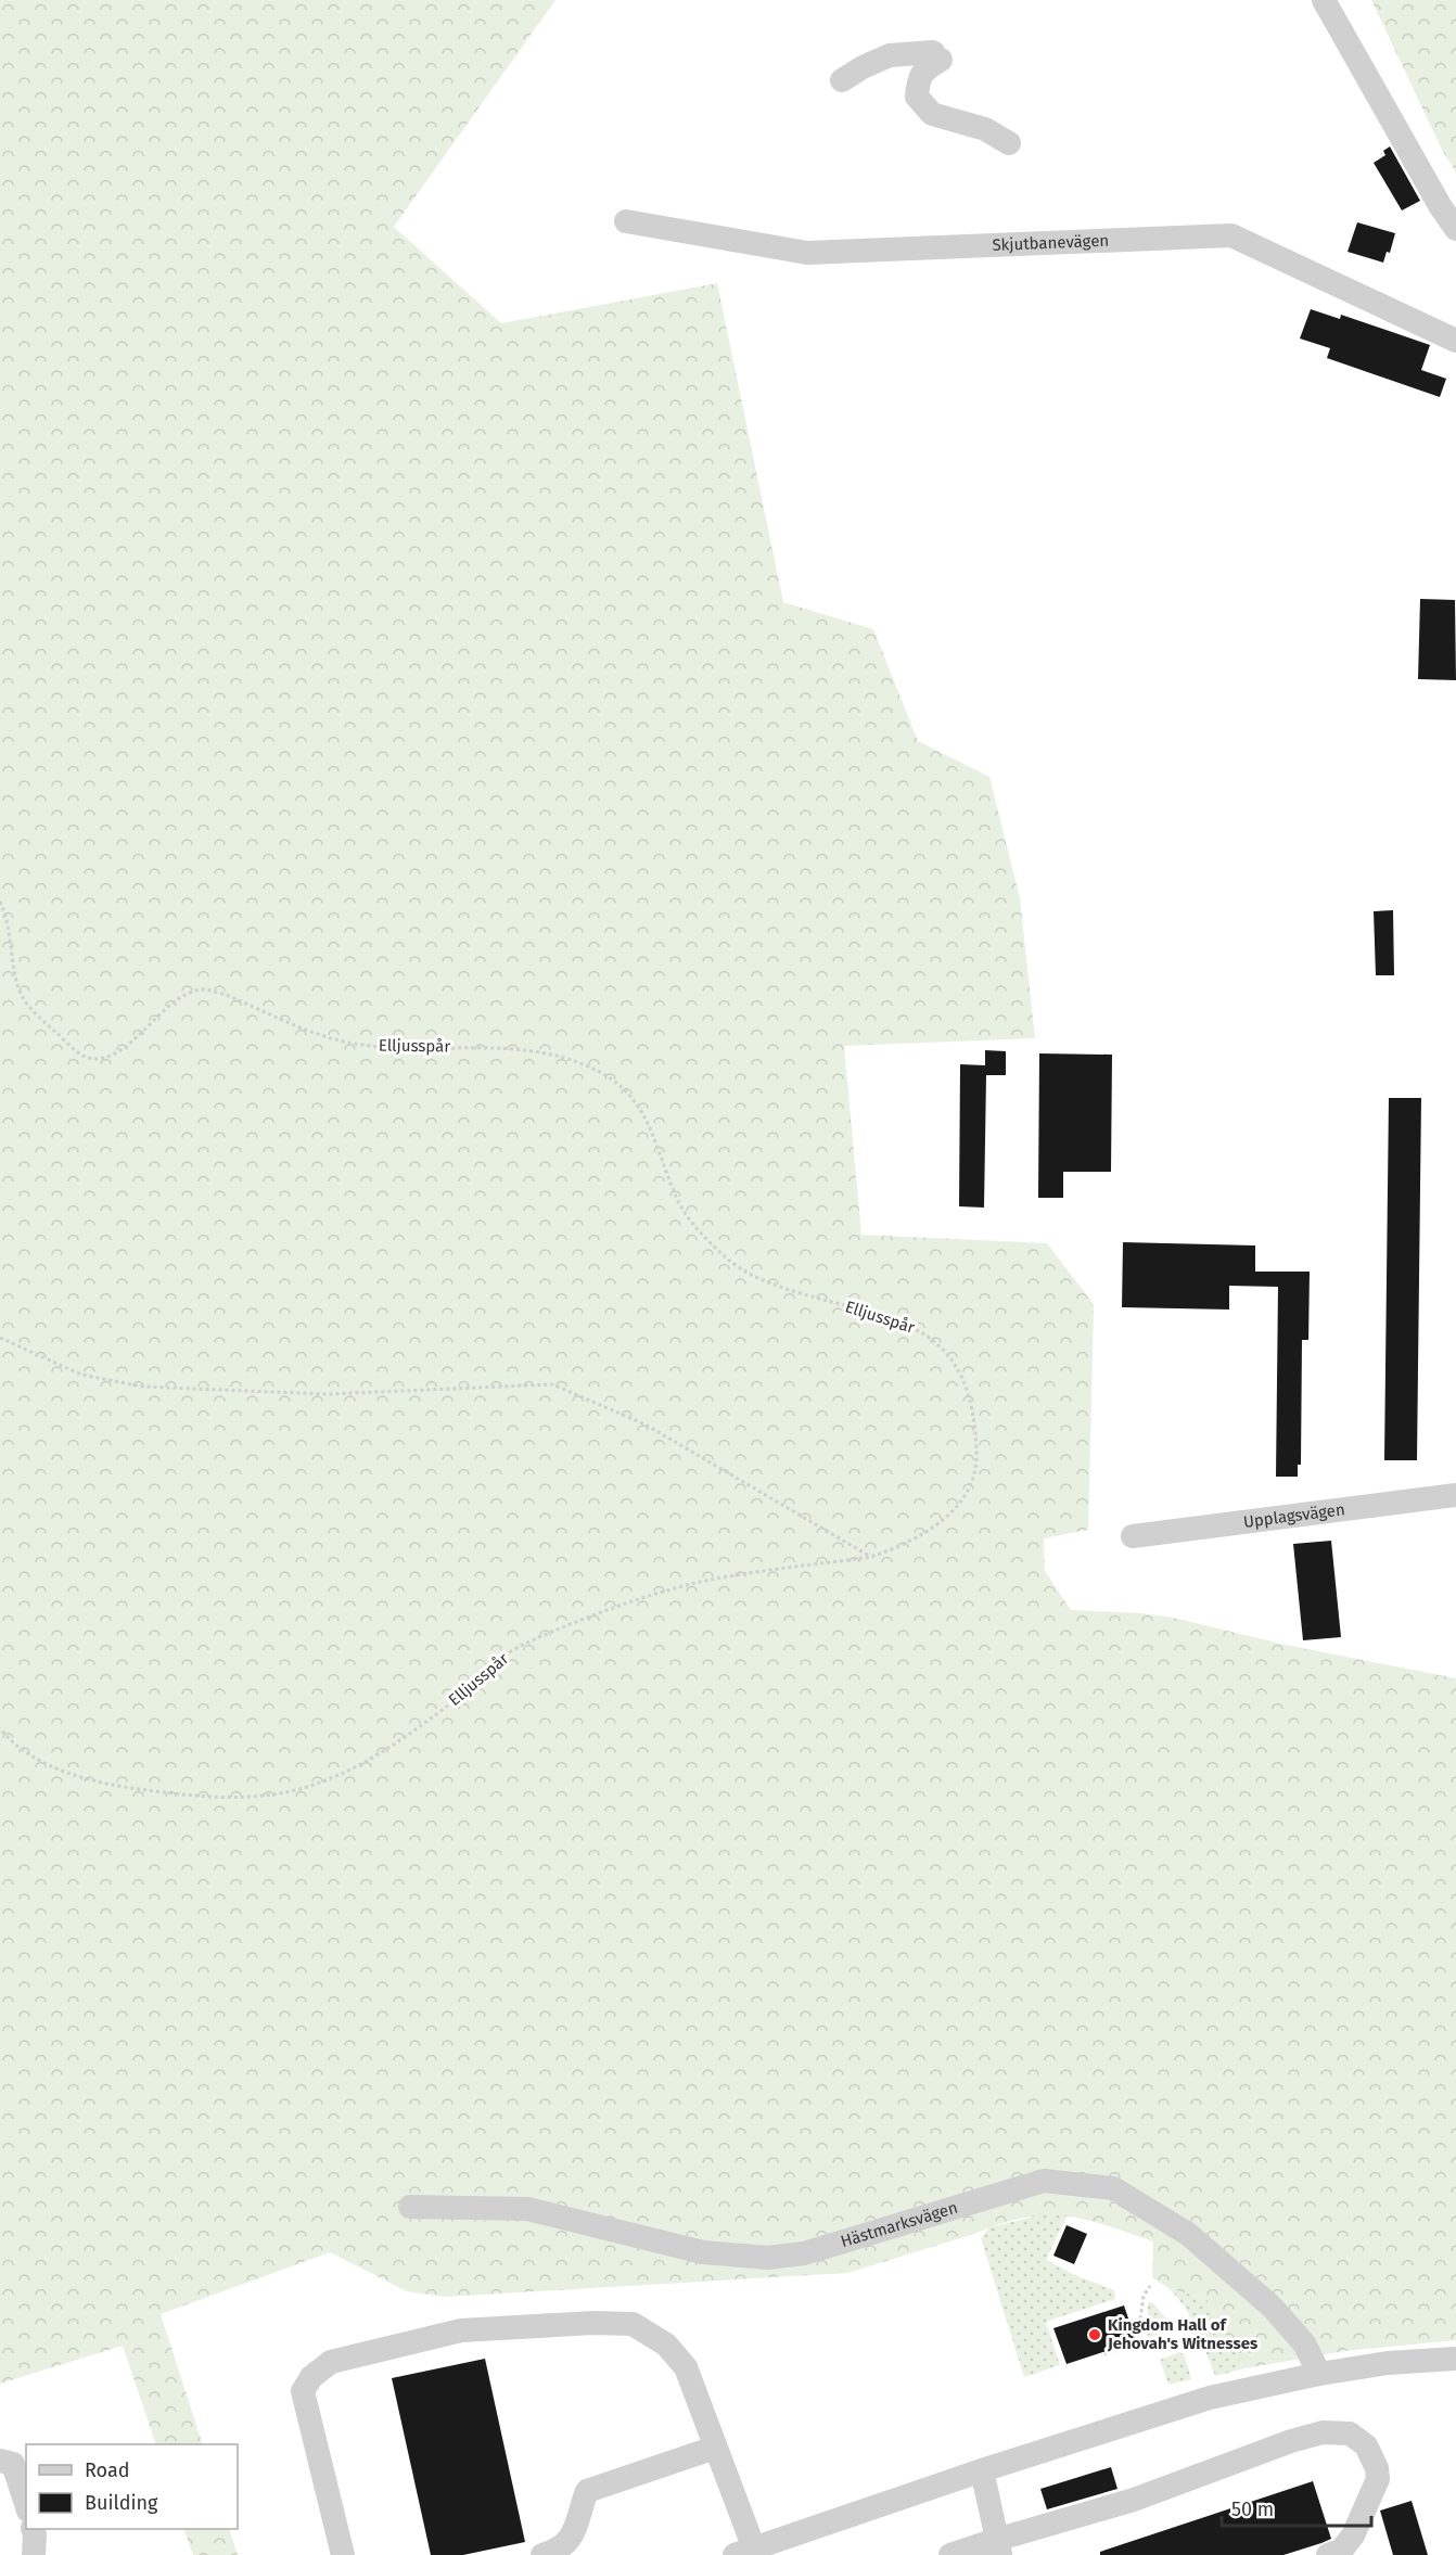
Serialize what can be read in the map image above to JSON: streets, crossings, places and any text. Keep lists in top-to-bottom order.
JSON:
{
  "streets": {
    "street": ["Skjutbanevägen", "Upplagsvägen", "Hästmarksvägen"],
    "path": ["Elljusspår"]
  },
  "places": ["Kingdom Hall of Jehovah's Witnesses"],
  "legend": ["Road", "Building"],
  "scale_bar": "50 m"
}
